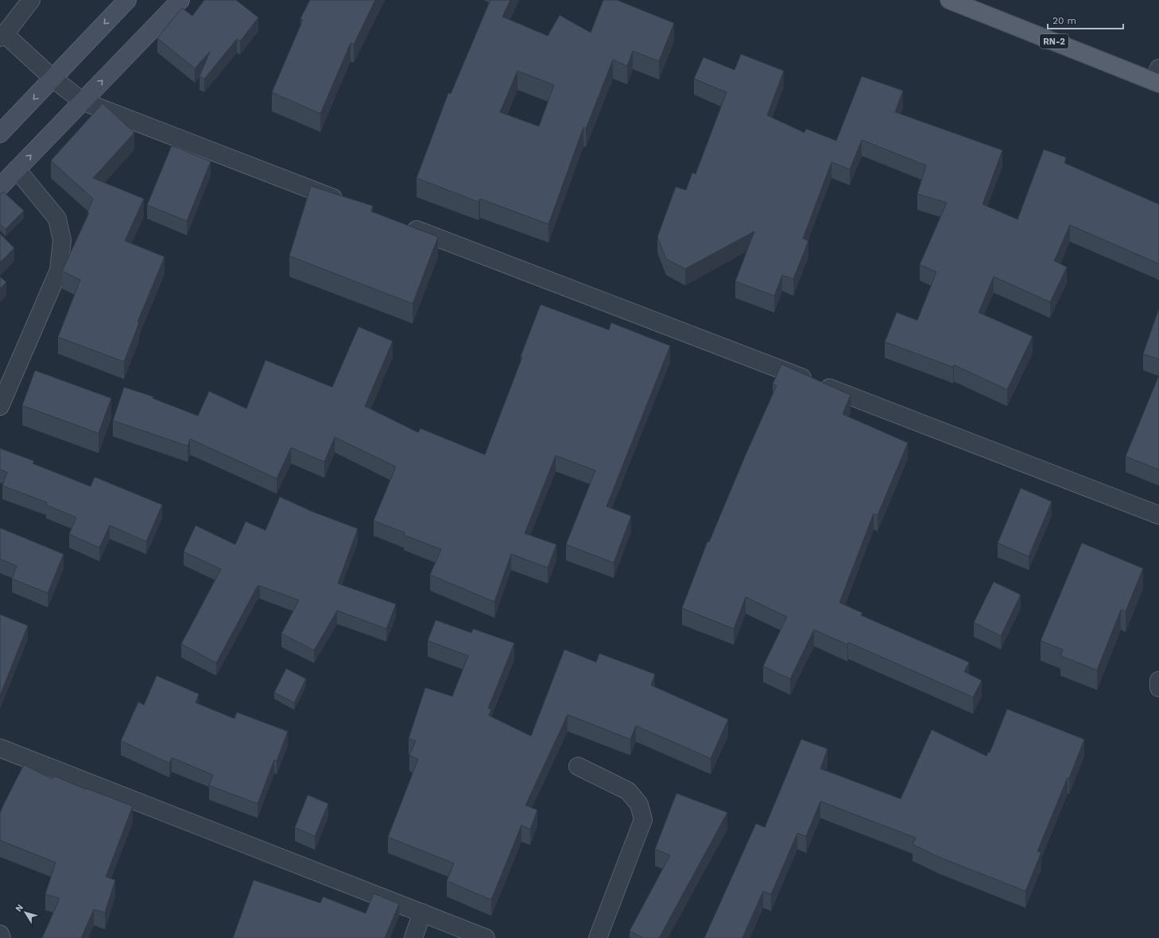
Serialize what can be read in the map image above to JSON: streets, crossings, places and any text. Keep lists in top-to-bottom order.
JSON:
{
  "streets": {
    "main road": ["RN-2"]
  },
  "scale_bar": "20 m",
  "north": "top left"
}
